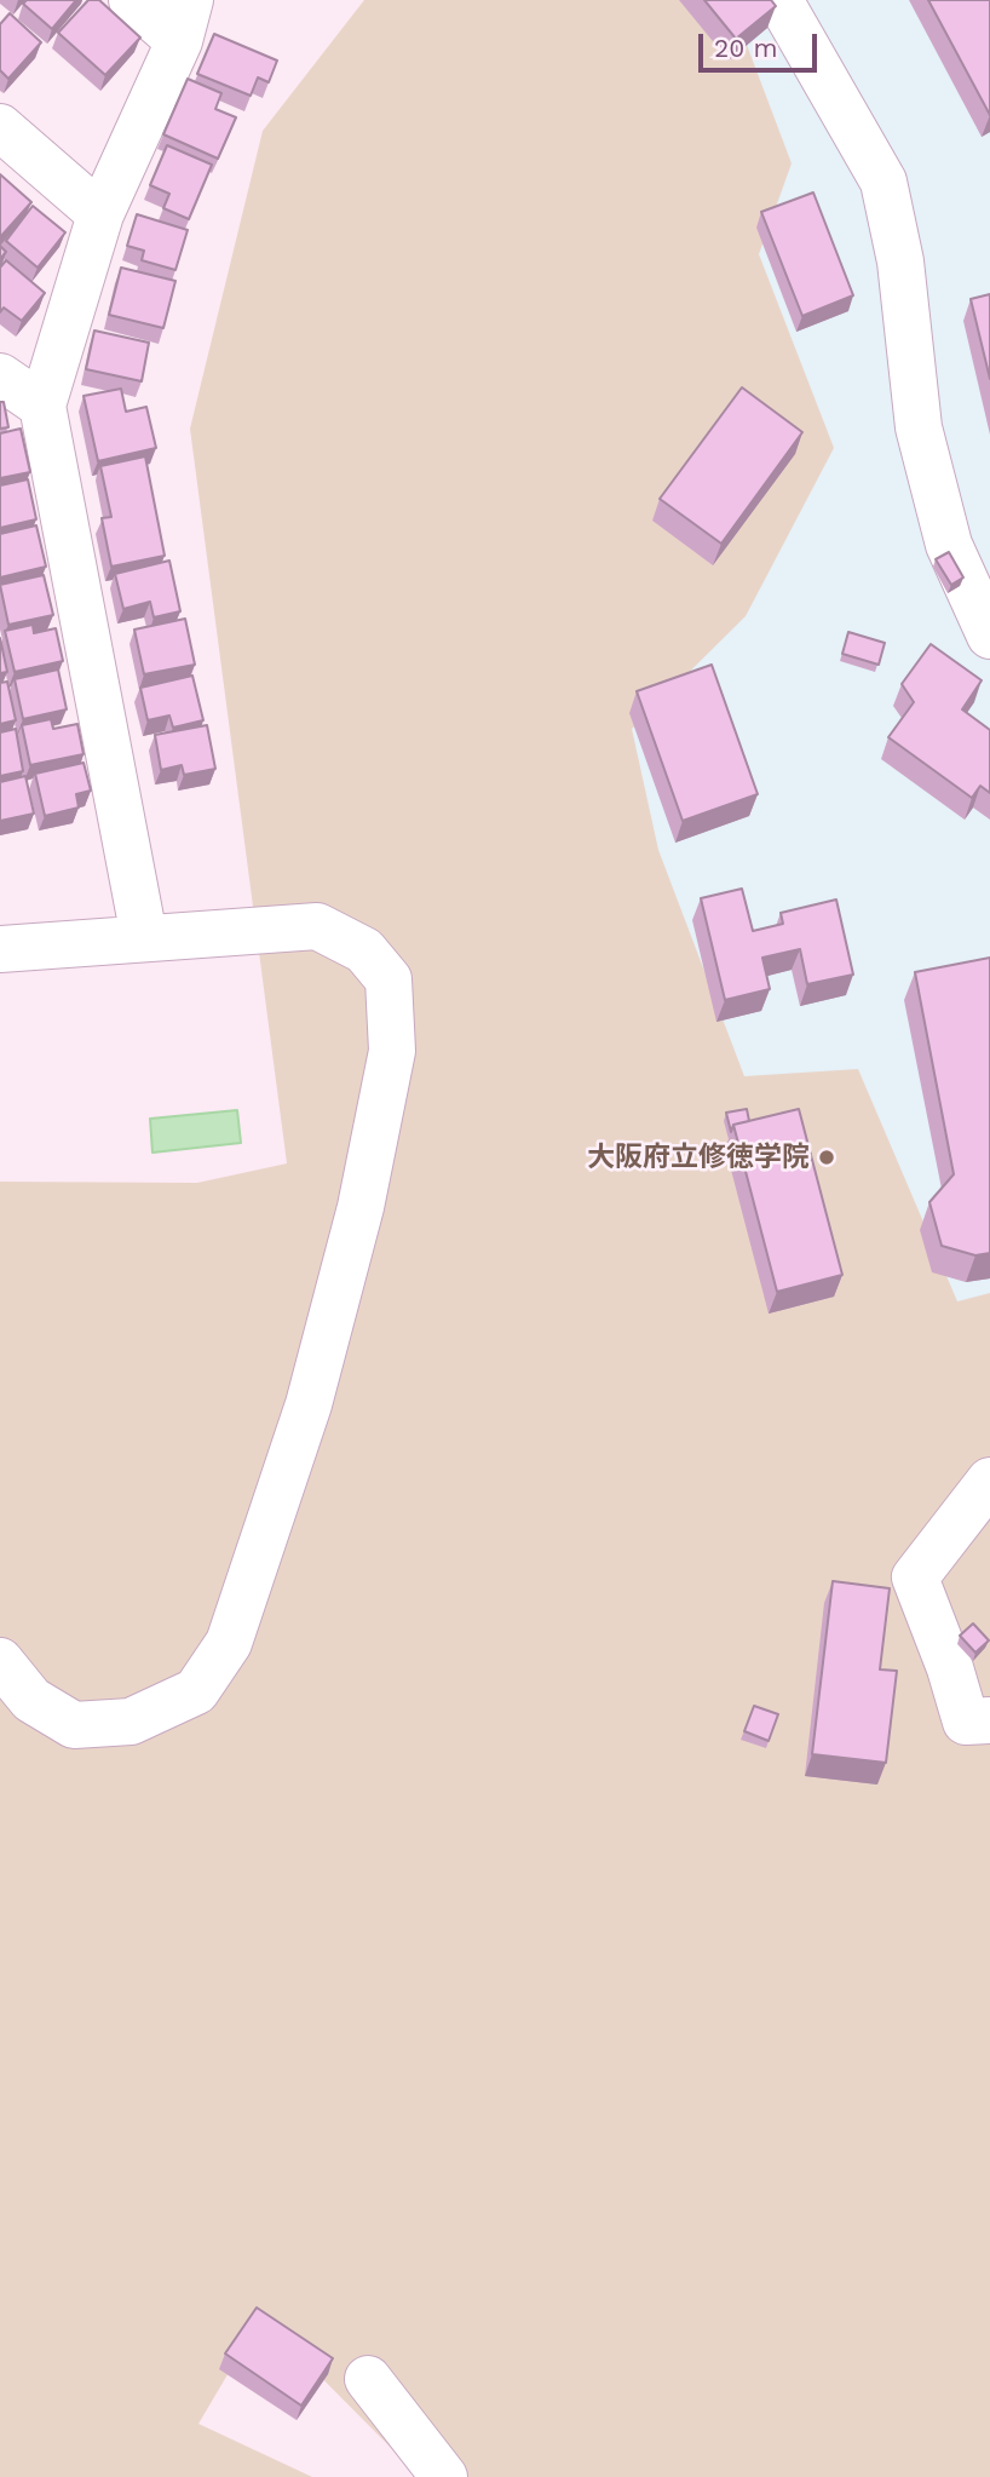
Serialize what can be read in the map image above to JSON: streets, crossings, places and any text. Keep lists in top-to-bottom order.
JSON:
{
  "places": ["大阪府立修徳学院"],
  "scale_bar": "20 m"
}
